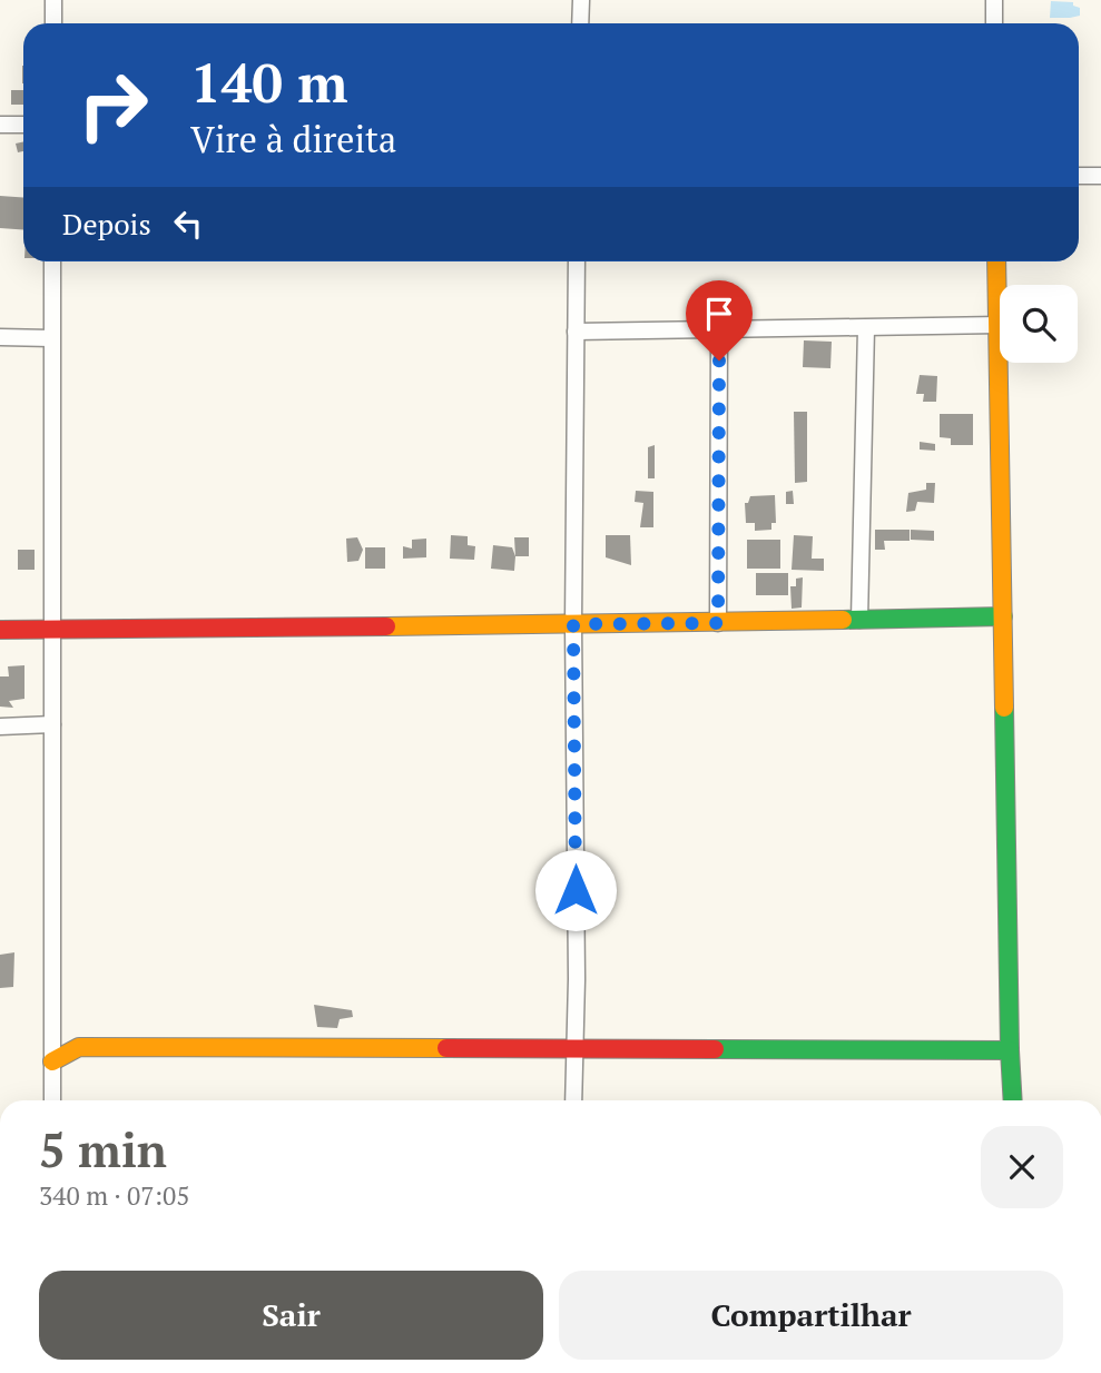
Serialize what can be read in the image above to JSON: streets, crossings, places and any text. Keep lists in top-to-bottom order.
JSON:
{
  "page": {
    "turn": ["140 m", "Vire à direita"],
    "then": "Depois",
    "heading": ["5 min", "340 m · 07:05"],
    "buttons": ["Sair", "Compartilhar"]
  }
}
